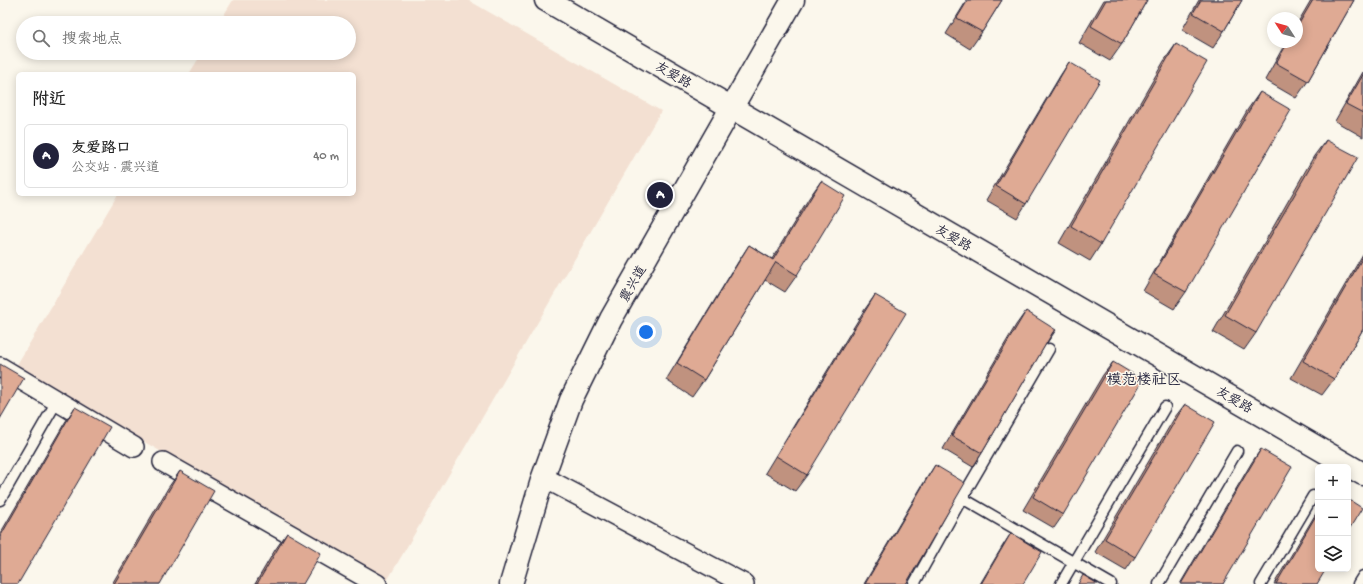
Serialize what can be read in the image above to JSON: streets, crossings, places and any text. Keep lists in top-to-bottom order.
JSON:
{
  "streets": {
    "street": ["友爱路", "震兴道"]
  },
  "crossings": [
    ["友爱路", "震兴道"]
  ],
  "districts": ["模范楼社区"],
  "north": "top left",
  "page": {
    "search": "搜索地点",
    "heading": "附近",
    "list": [
      {
        "mark": "A",
        "name": "友爱路口",
        "note": "公交站 · 震兴道",
        "value": "40 m"
      }
    ],
    "pins": "A",
    "map_buttons": ["+", "−"]
  }
}
